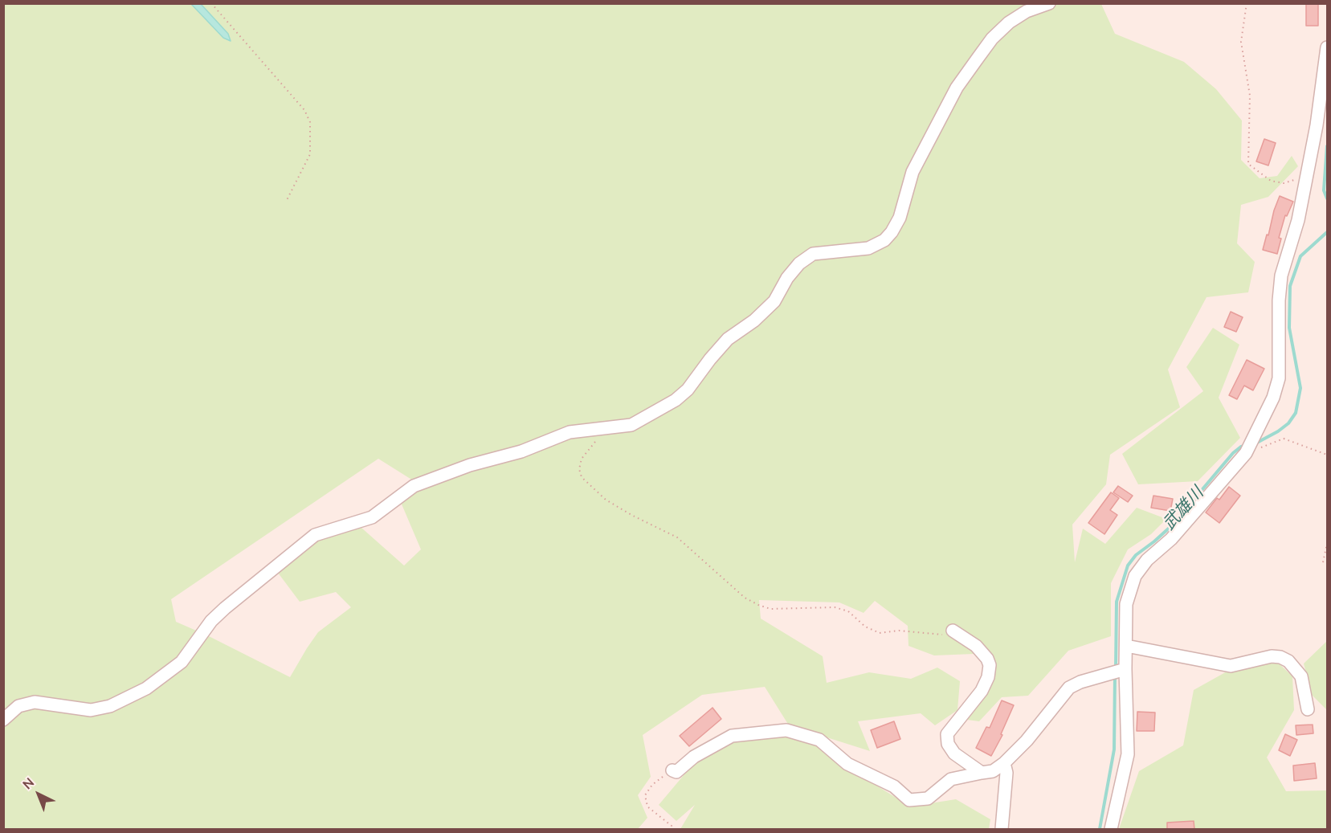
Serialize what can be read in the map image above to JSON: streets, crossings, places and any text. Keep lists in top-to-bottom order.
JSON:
{
  "water": ["武雄川"],
  "north": "top left"
}
